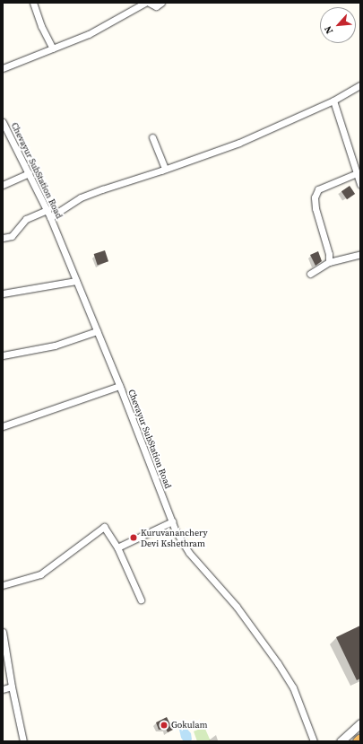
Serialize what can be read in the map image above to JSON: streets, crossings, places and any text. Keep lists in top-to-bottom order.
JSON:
{
  "streets": {
    "street": ["Chevayur SubStation Road"]
  },
  "places": ["Kuruvananchery Devi Kshethram", "Gokulam"],
  "north": "bottom left"
}
